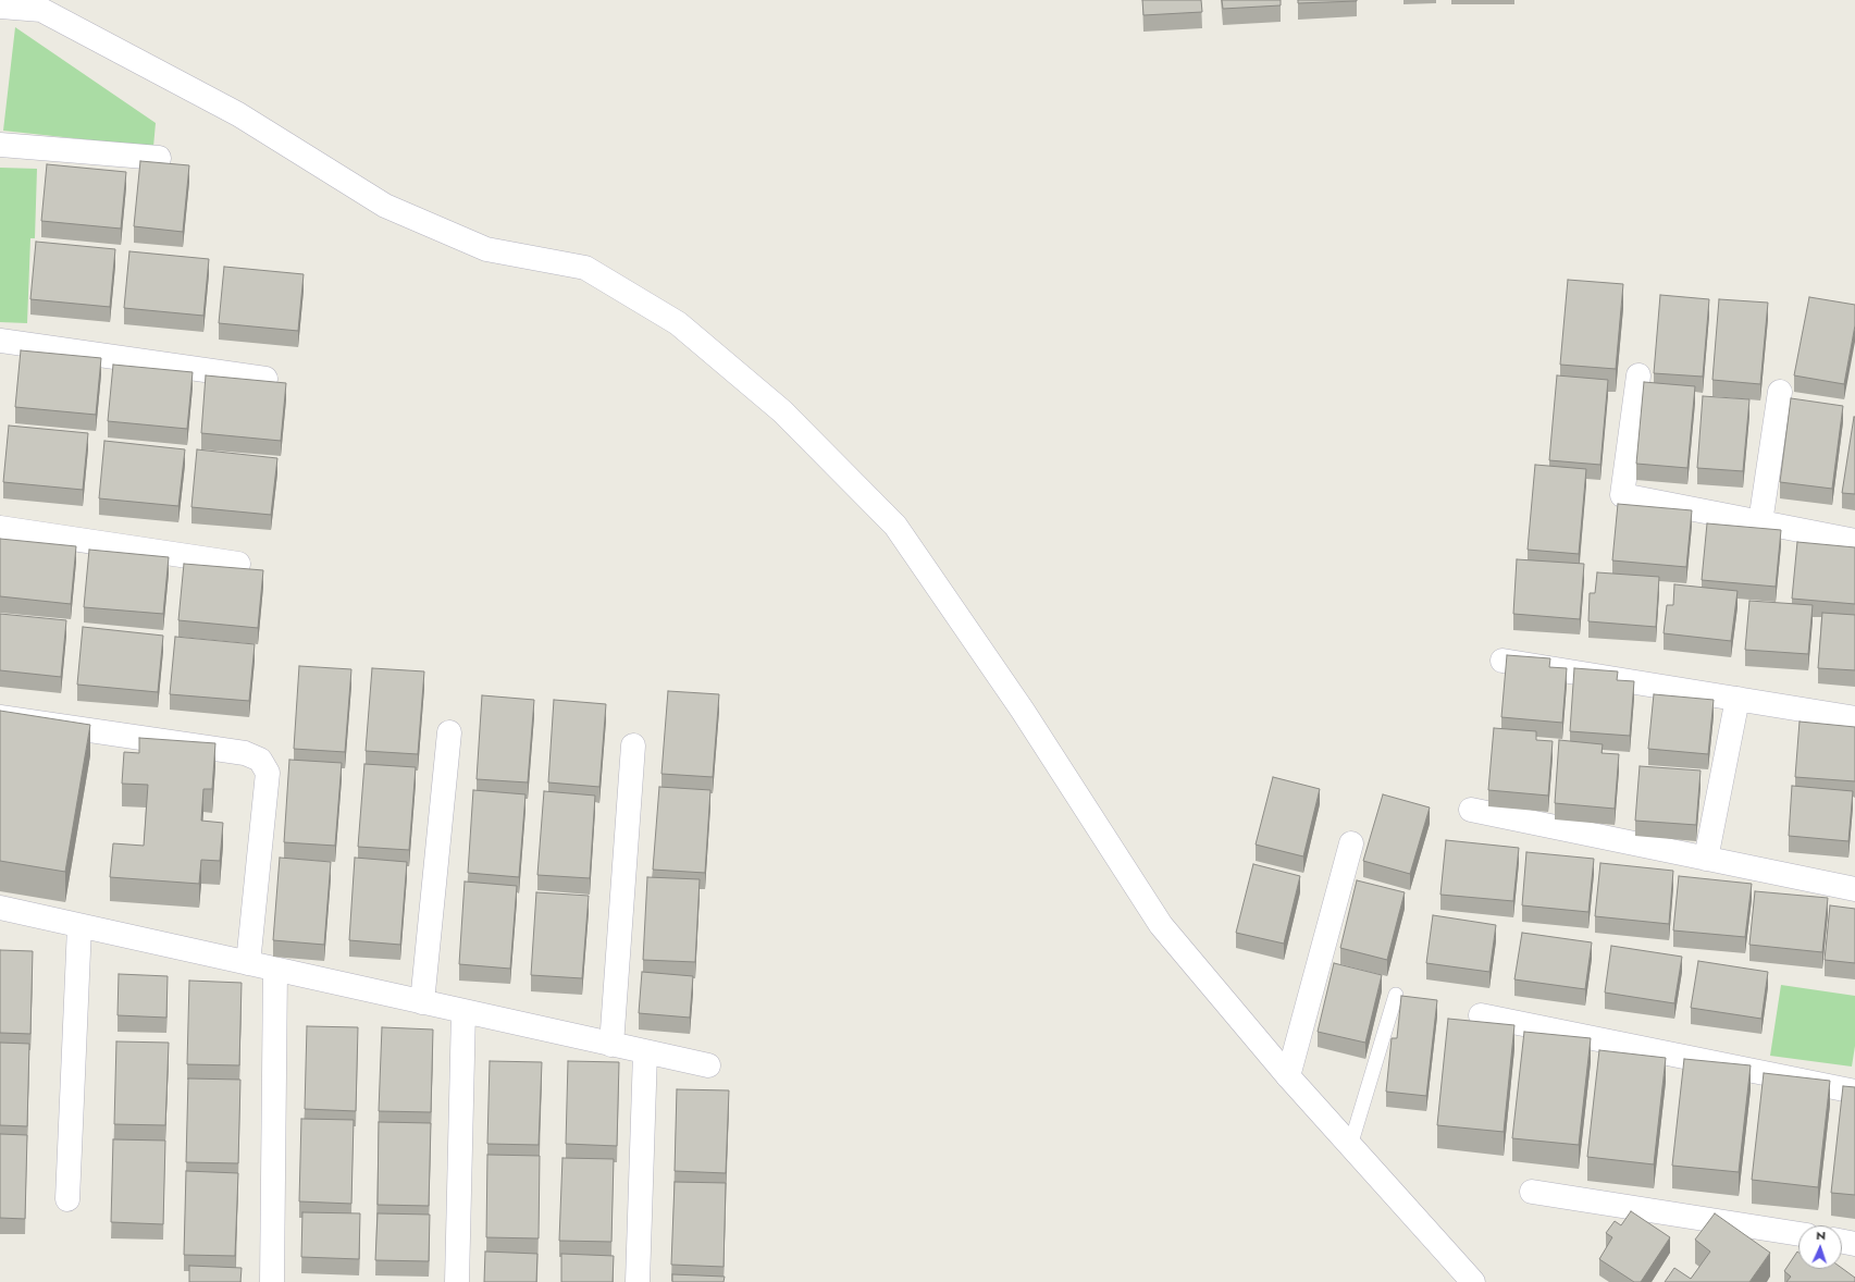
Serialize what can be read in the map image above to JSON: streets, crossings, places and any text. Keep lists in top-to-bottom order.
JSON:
{
  "north": "top"
}
